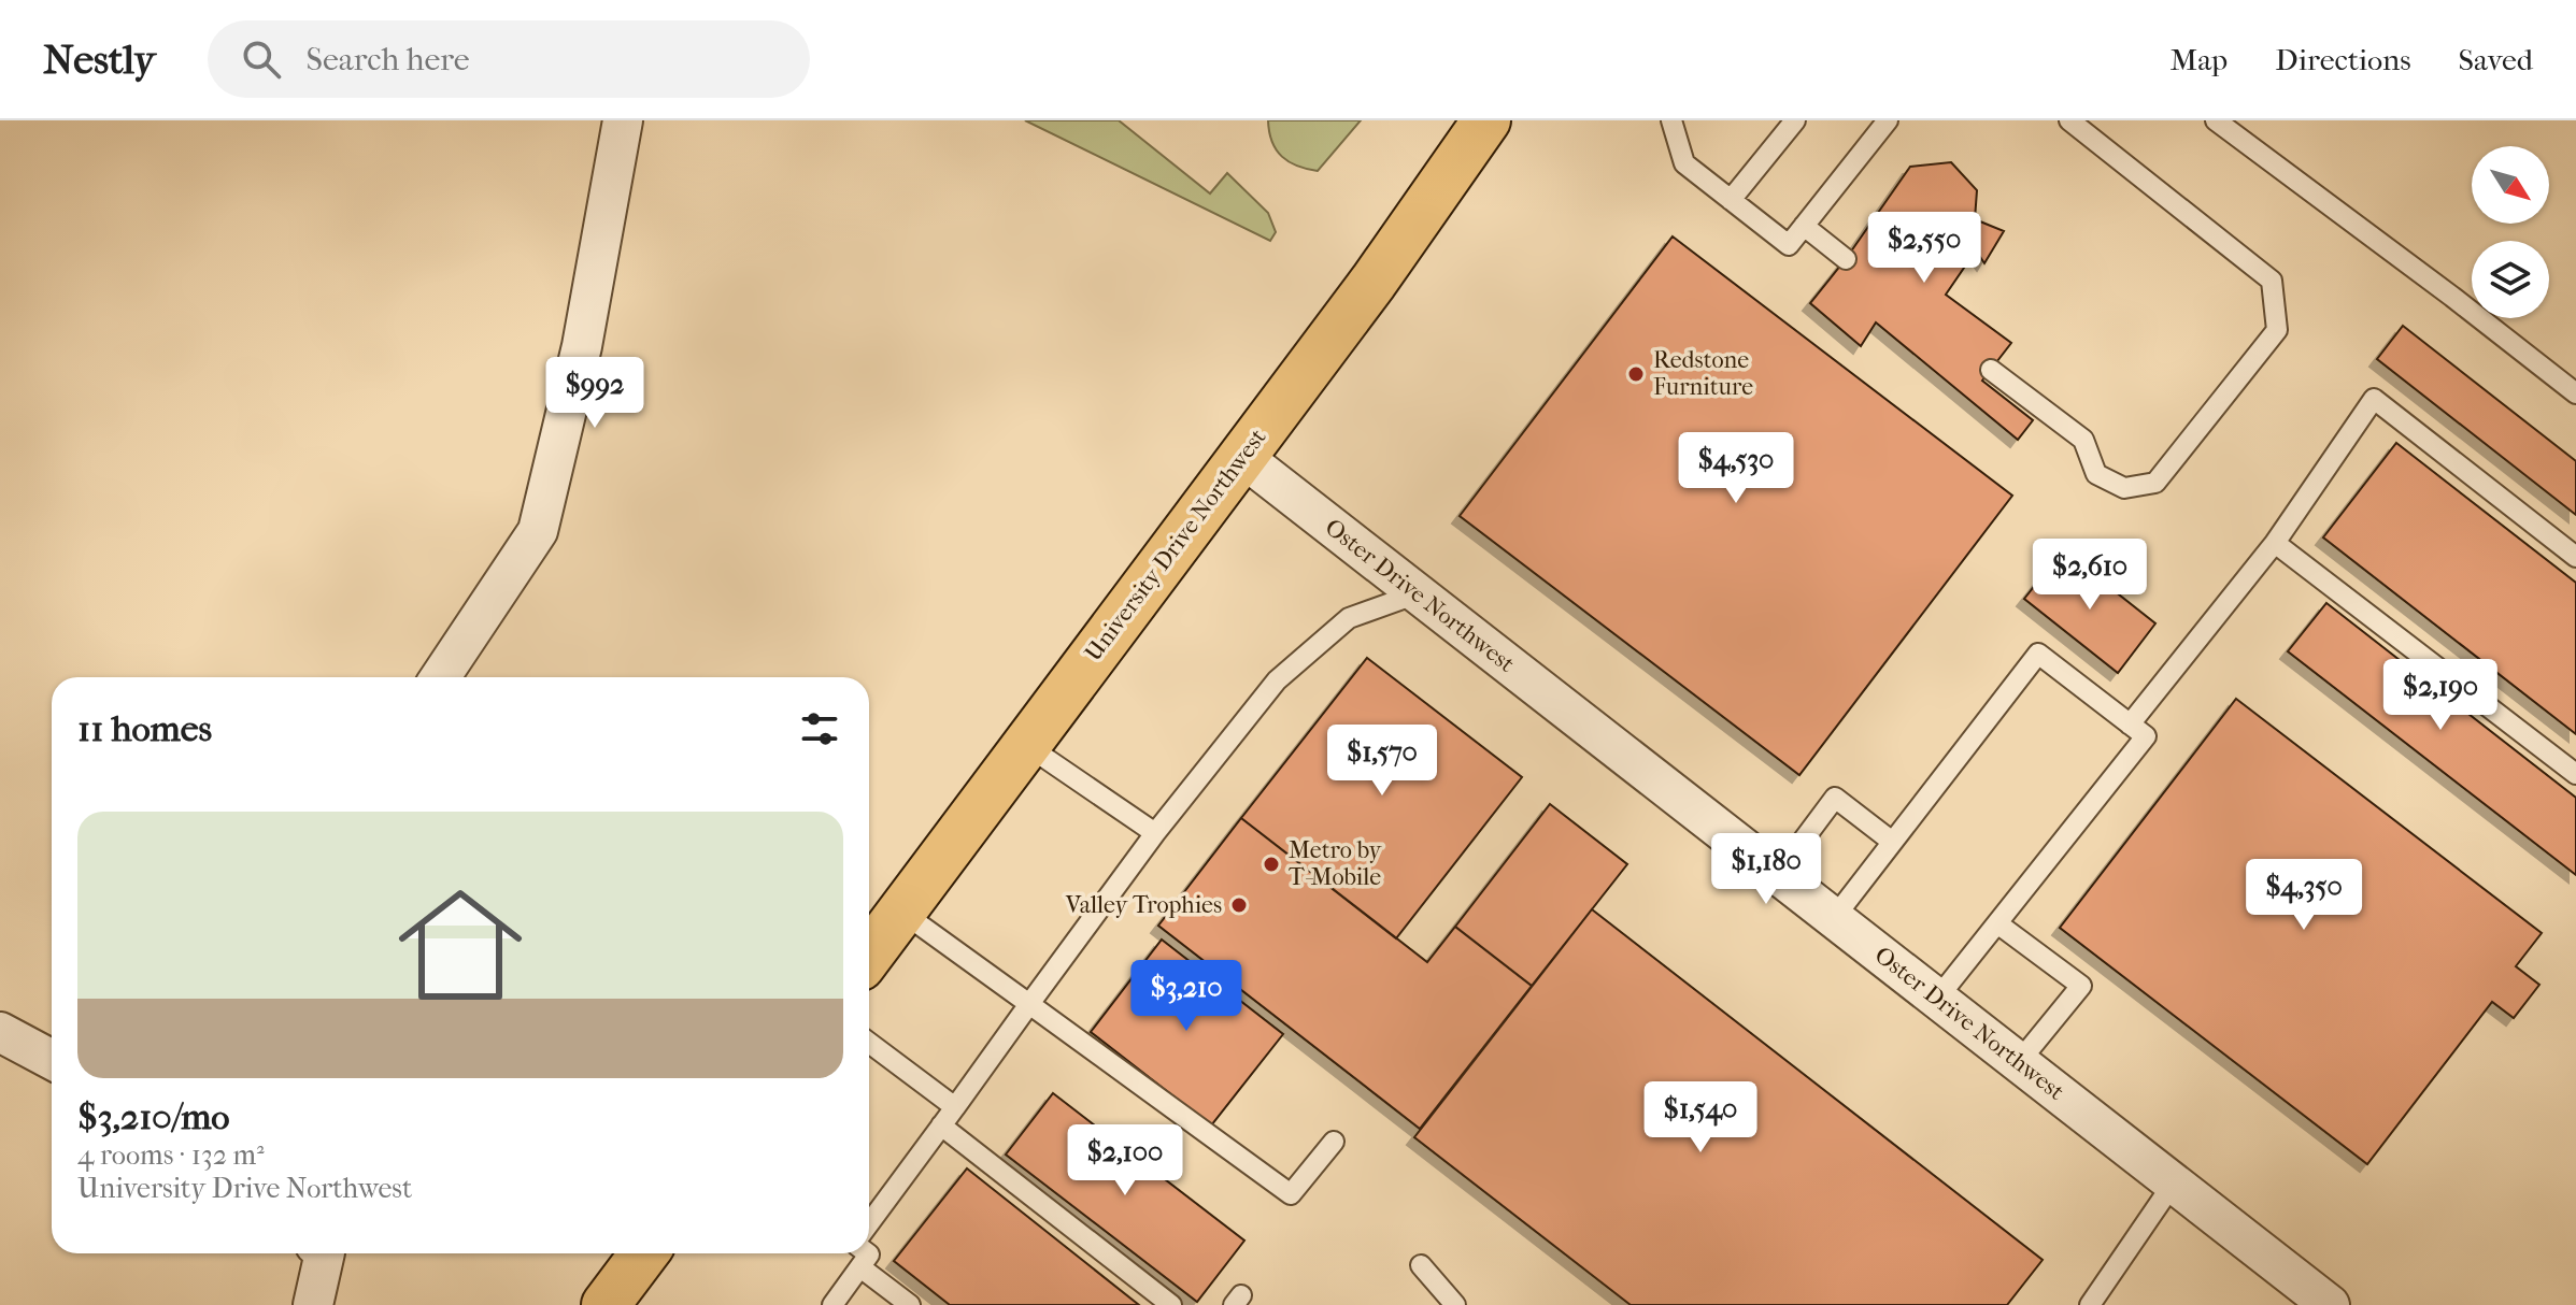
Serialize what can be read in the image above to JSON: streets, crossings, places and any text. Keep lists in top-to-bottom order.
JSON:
{
  "streets": {
    "highway": ["University Drive Northwest"],
    "street": ["Oster Drive Northwest"]
  },
  "crossings": [
    ["University Drive Northwest", "Oster Drive Northwest"]
  ],
  "places": ["Redstone Furniture", "Metro by T-Mobile", "Valley Trophies"],
  "north": "bottom right",
  "page": {
    "header": "Nestly",
    "search": "Search here",
    "nav": ["Map", "Directions", "Saved"],
    "price": [
      "$2,550",
      "$992",
      "$4,530",
      "$2,610",
      "$2,190",
      "$1,570",
      "$1,180",
      "$4,350",
      "$3,210",
      "$1,540",
      "$2,100"
    ],
    "heading": "11 homes",
    "list": [
      {
        "name": "$3,210/mo",
        "note": "4 rooms · 132 m² · University Drive Northwest"
      }
    ]
  }
}
